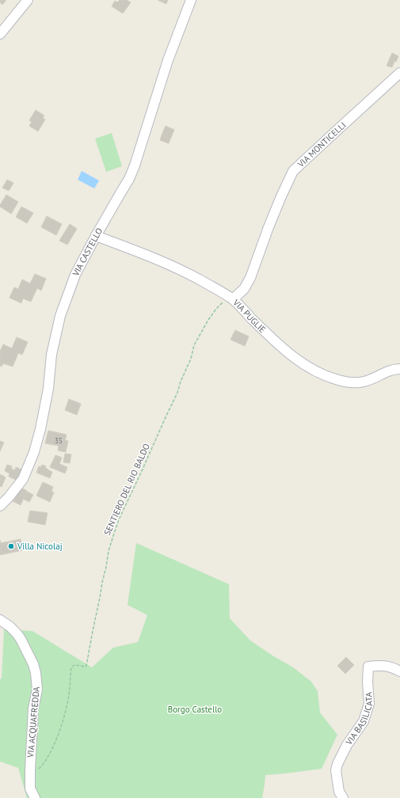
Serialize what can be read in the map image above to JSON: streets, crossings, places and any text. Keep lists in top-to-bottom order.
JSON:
{
  "streets": {
    "street": [
      "VIA MONTICELLI",
      "VIA CASTELLO",
      "VIA PUGLIE",
      "VIA BASILICATA",
      "VIA ACQUAFREDDA"
    ],
    "path": ["SENTIERO DEL RIO BALDO"]
  },
  "crossings": [
    ["VIA MONTICELLI", "VIA PUGLIE"],
    ["VIA MONTICELLI", "SENTIERO DEL RIO BALDO"],
    ["VIA CASTELLO", "VIA PUGLIE"],
    ["VIA PUGLIE", "SENTIERO DEL RIO BALDO"],
    ["SENTIERO DEL RIO BALDO", "VIA ACQUAFREDDA"]
  ],
  "parks": ["Borgo Castello"],
  "places": ["Villa Nicolaj"],
  "house_numbers": ["35"]
}
